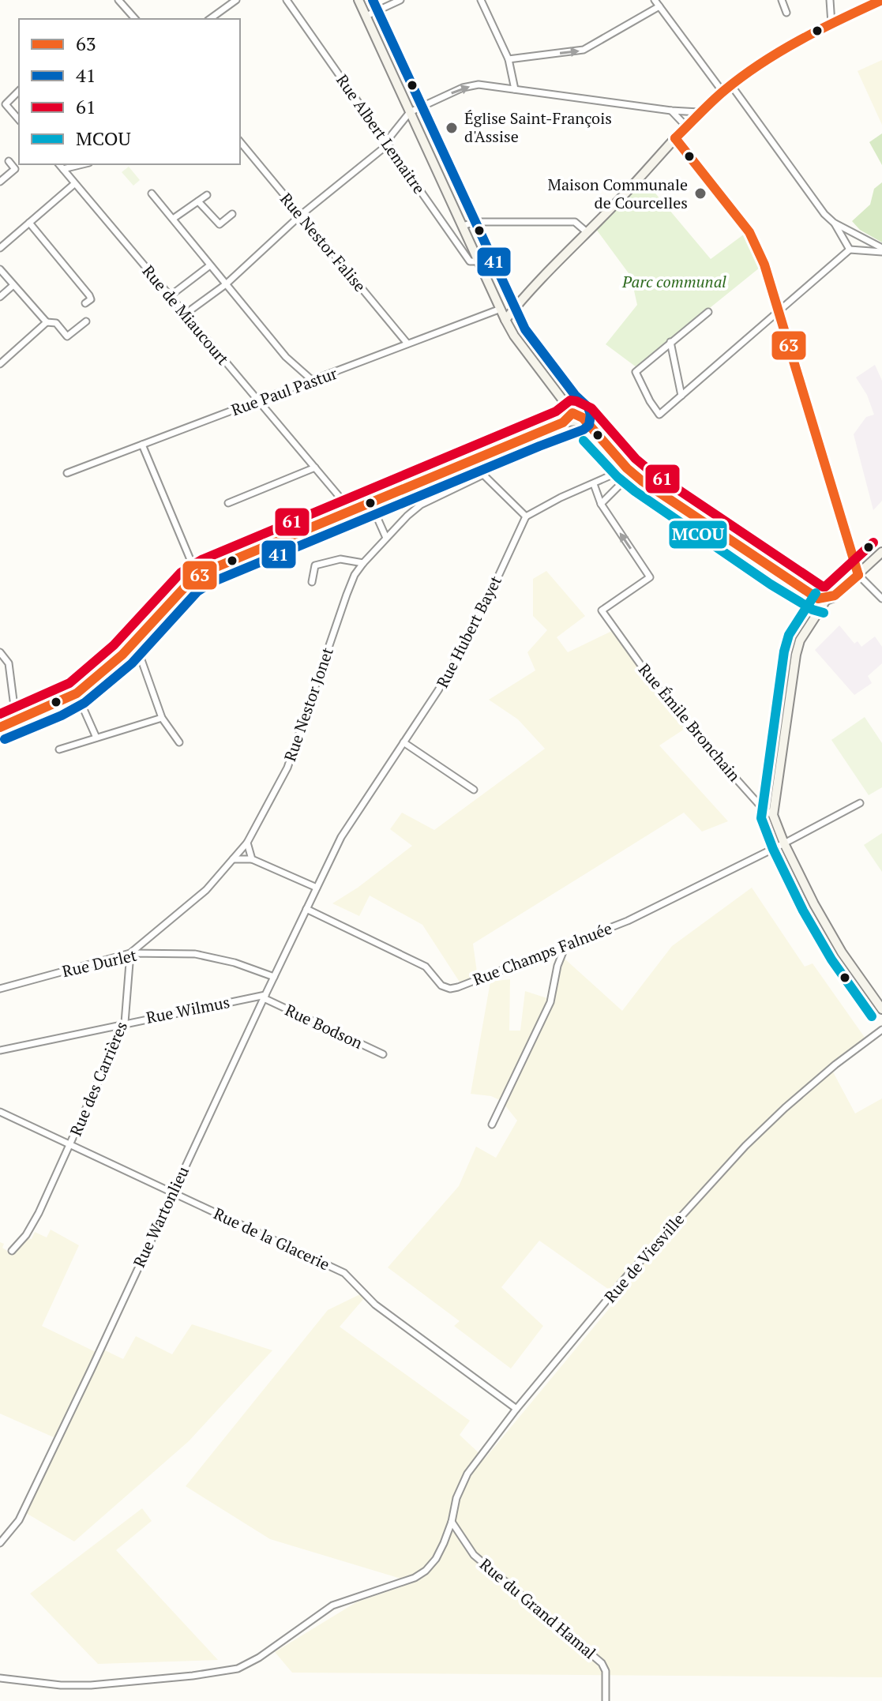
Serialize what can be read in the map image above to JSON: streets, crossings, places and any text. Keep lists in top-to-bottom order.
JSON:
{
  "streets": {
    "street": [
      "Rue Albert Lemaitre",
      "Rue Nestor Falise",
      "Rue de Miaucourt",
      "Rue Paul Pastur",
      "Rue Hubert Bayet",
      "Rue Nestor Jonet",
      "Rue Émile Bronchain",
      "Rue Champs Falnuée",
      "Rue Durlet",
      "Rue Wilmus",
      "Rue Bodson",
      "Rue des Carrières",
      "Rue Wartonlieu",
      "Rue de la Glacerie",
      "Rue de Viesville",
      "Rue du Grand Hamal"
    ]
  },
  "crossings": [
    ["Rue Nestor Falise", "Rue Paul Pastur"],
    ["Rue de Miaucourt", "Rue Paul Pastur"],
    ["Rue Hubert Bayet", "Rue Wartonlieu"],
    ["Rue Champs Falnuée", "Rue Wartonlieu"],
    ["Rue Durlet", "Rue des Carrières"],
    ["Rue Durlet", "Rue Wartonlieu"],
    ["Rue Wilmus", "Rue Bodson"],
    ["Rue Wilmus", "Rue des Carrières"],
    ["Rue Wilmus", "Rue Wartonlieu"],
    ["Rue Bodson", "Rue Wartonlieu"],
    ["Rue des Carrières", "Rue de la Glacerie"],
    ["Rue Wartonlieu", "Rue de la Glacerie"],
    ["Rue de la Glacerie", "Rue de Viesville"],
    ["Rue de Viesville", "Rue du Grand Hamal"]
  ],
  "one_way": ["Rue Émile Bronchain"],
  "parks": ["Parc communal"],
  "places": ["Église Saint-François d'Assise", "Maison Communale de Courcelles"],
  "lines": [
    "transit line 63",
    "transit line 41",
    "transit line 61",
    "transit line MCOU"
  ],
  "legend": [
    "63",
    "41",
    "61",
    "MCOU"
  ]
}
